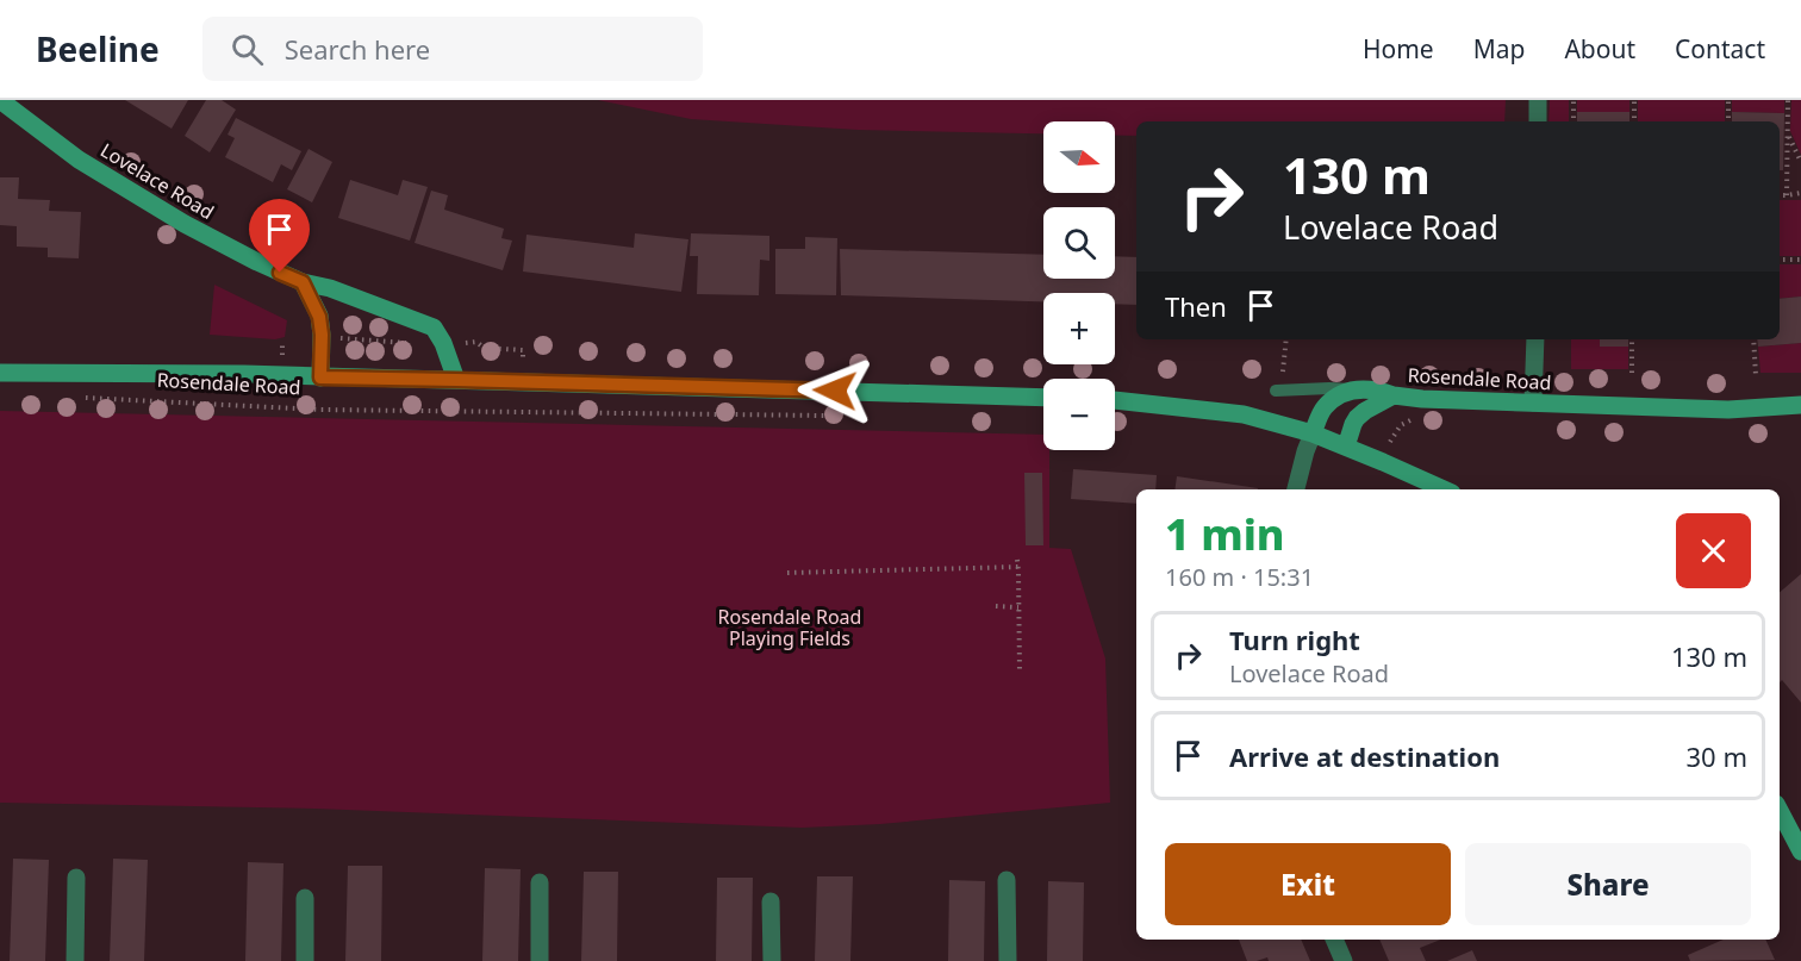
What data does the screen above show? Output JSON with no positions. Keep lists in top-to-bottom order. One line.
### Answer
{"streets":{"street":["Lovelace Road","Rosendale Road"]},"crossings":[["Lovelace Road","Rosendale Road"]],"parks":["Rosendale Road Playing Fields"],"north":"right","page":{"header":"Beeline","search":"Search here","nav":["Home","Map","About","Contact"],"map_buttons":["+","−"],"turn":["130 m","Lovelace Road"],"then":"Then","heading":["1 min","160 m · 15:31"],"list":[{"name":"Turn right","note":"Lovelace Road","value":"130 m"},{"name":"Arrive at destination","value":"30 m"}],"buttons":["Exit","Share"]}}
